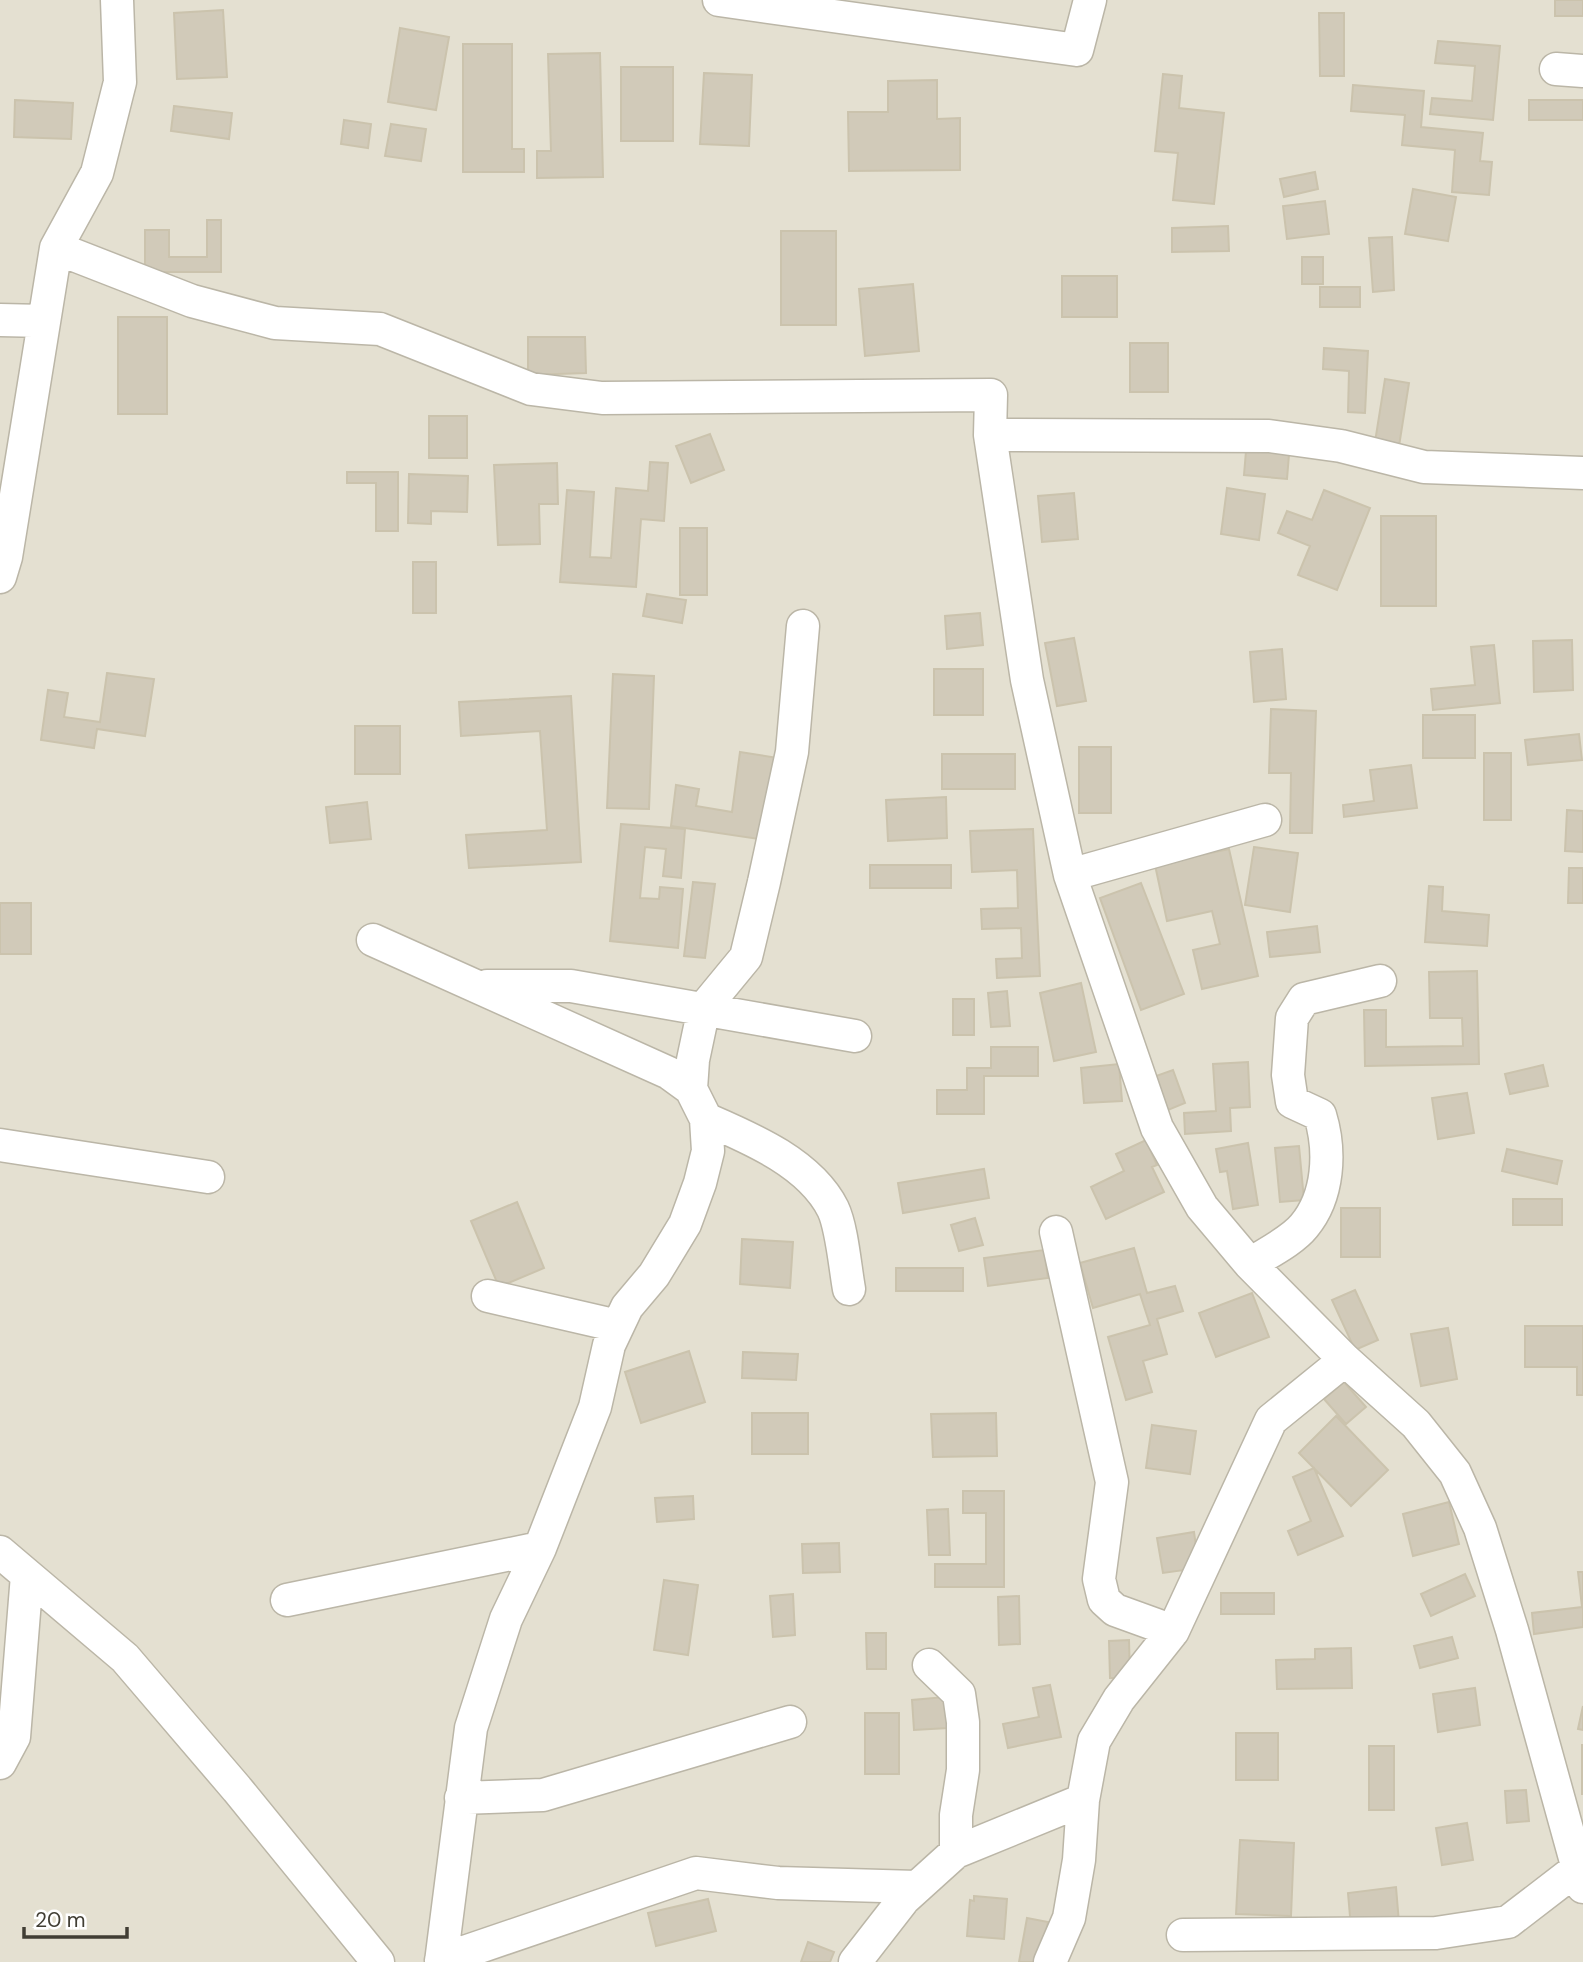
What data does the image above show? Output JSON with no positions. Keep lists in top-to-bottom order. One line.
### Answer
{"scale_bar":"20 m"}
